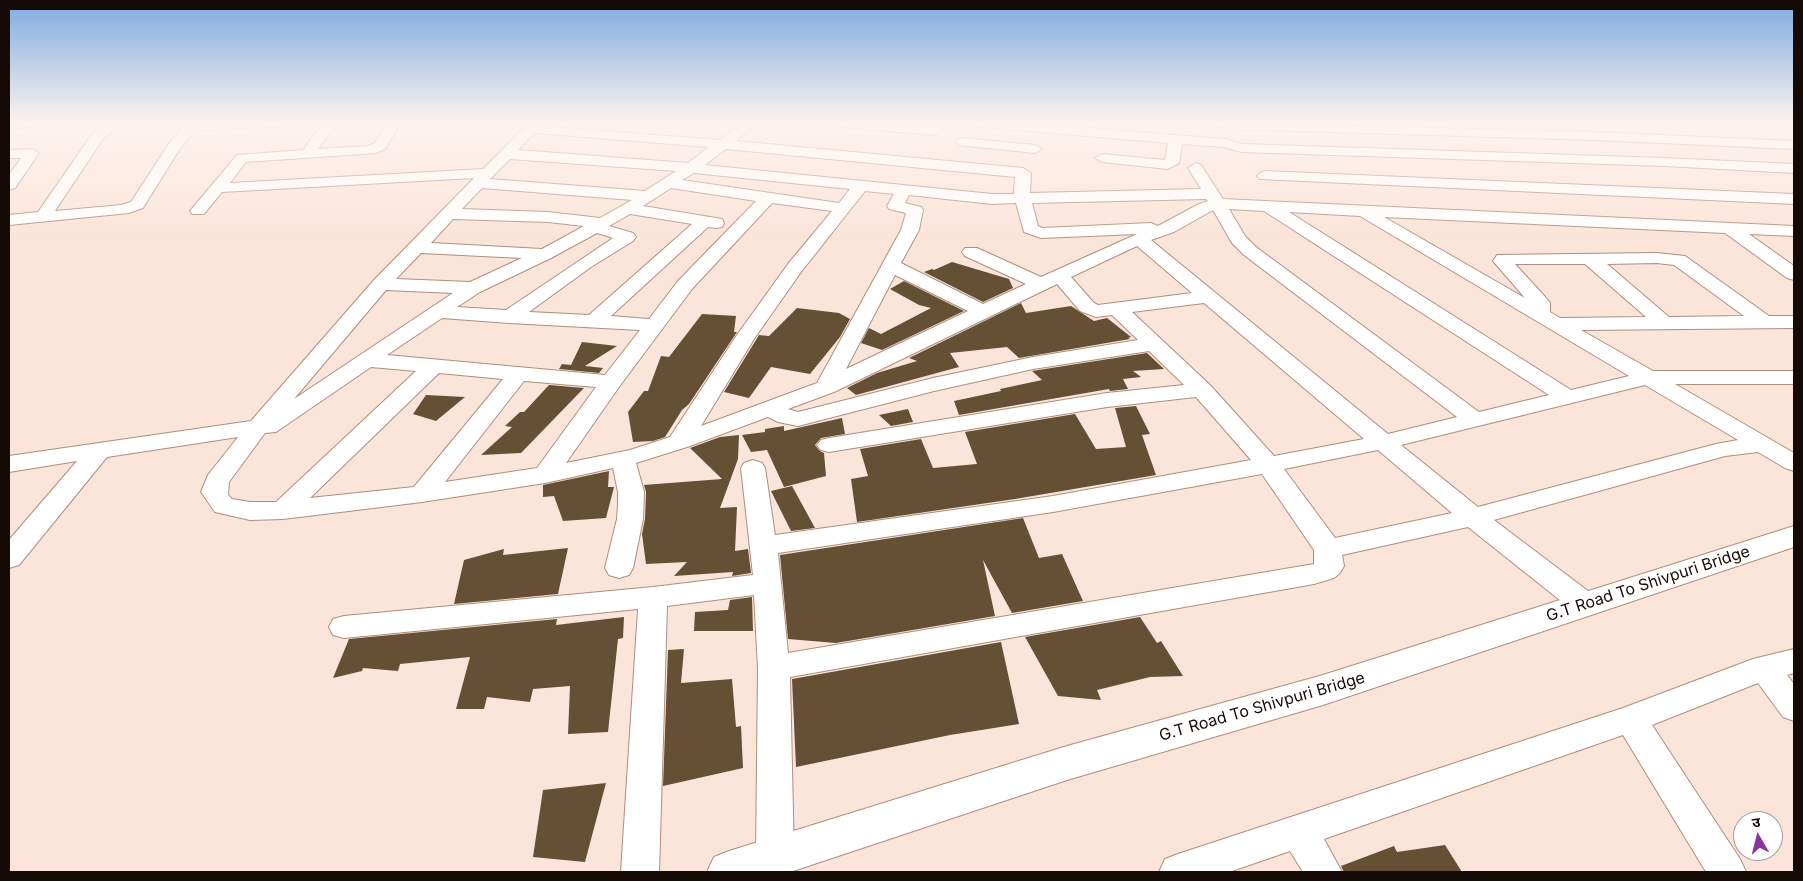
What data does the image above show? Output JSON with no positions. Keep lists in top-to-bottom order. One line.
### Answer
{"streets":{"street":["G.T Road To Shivpuri Bridge"]},"north":"top"}
